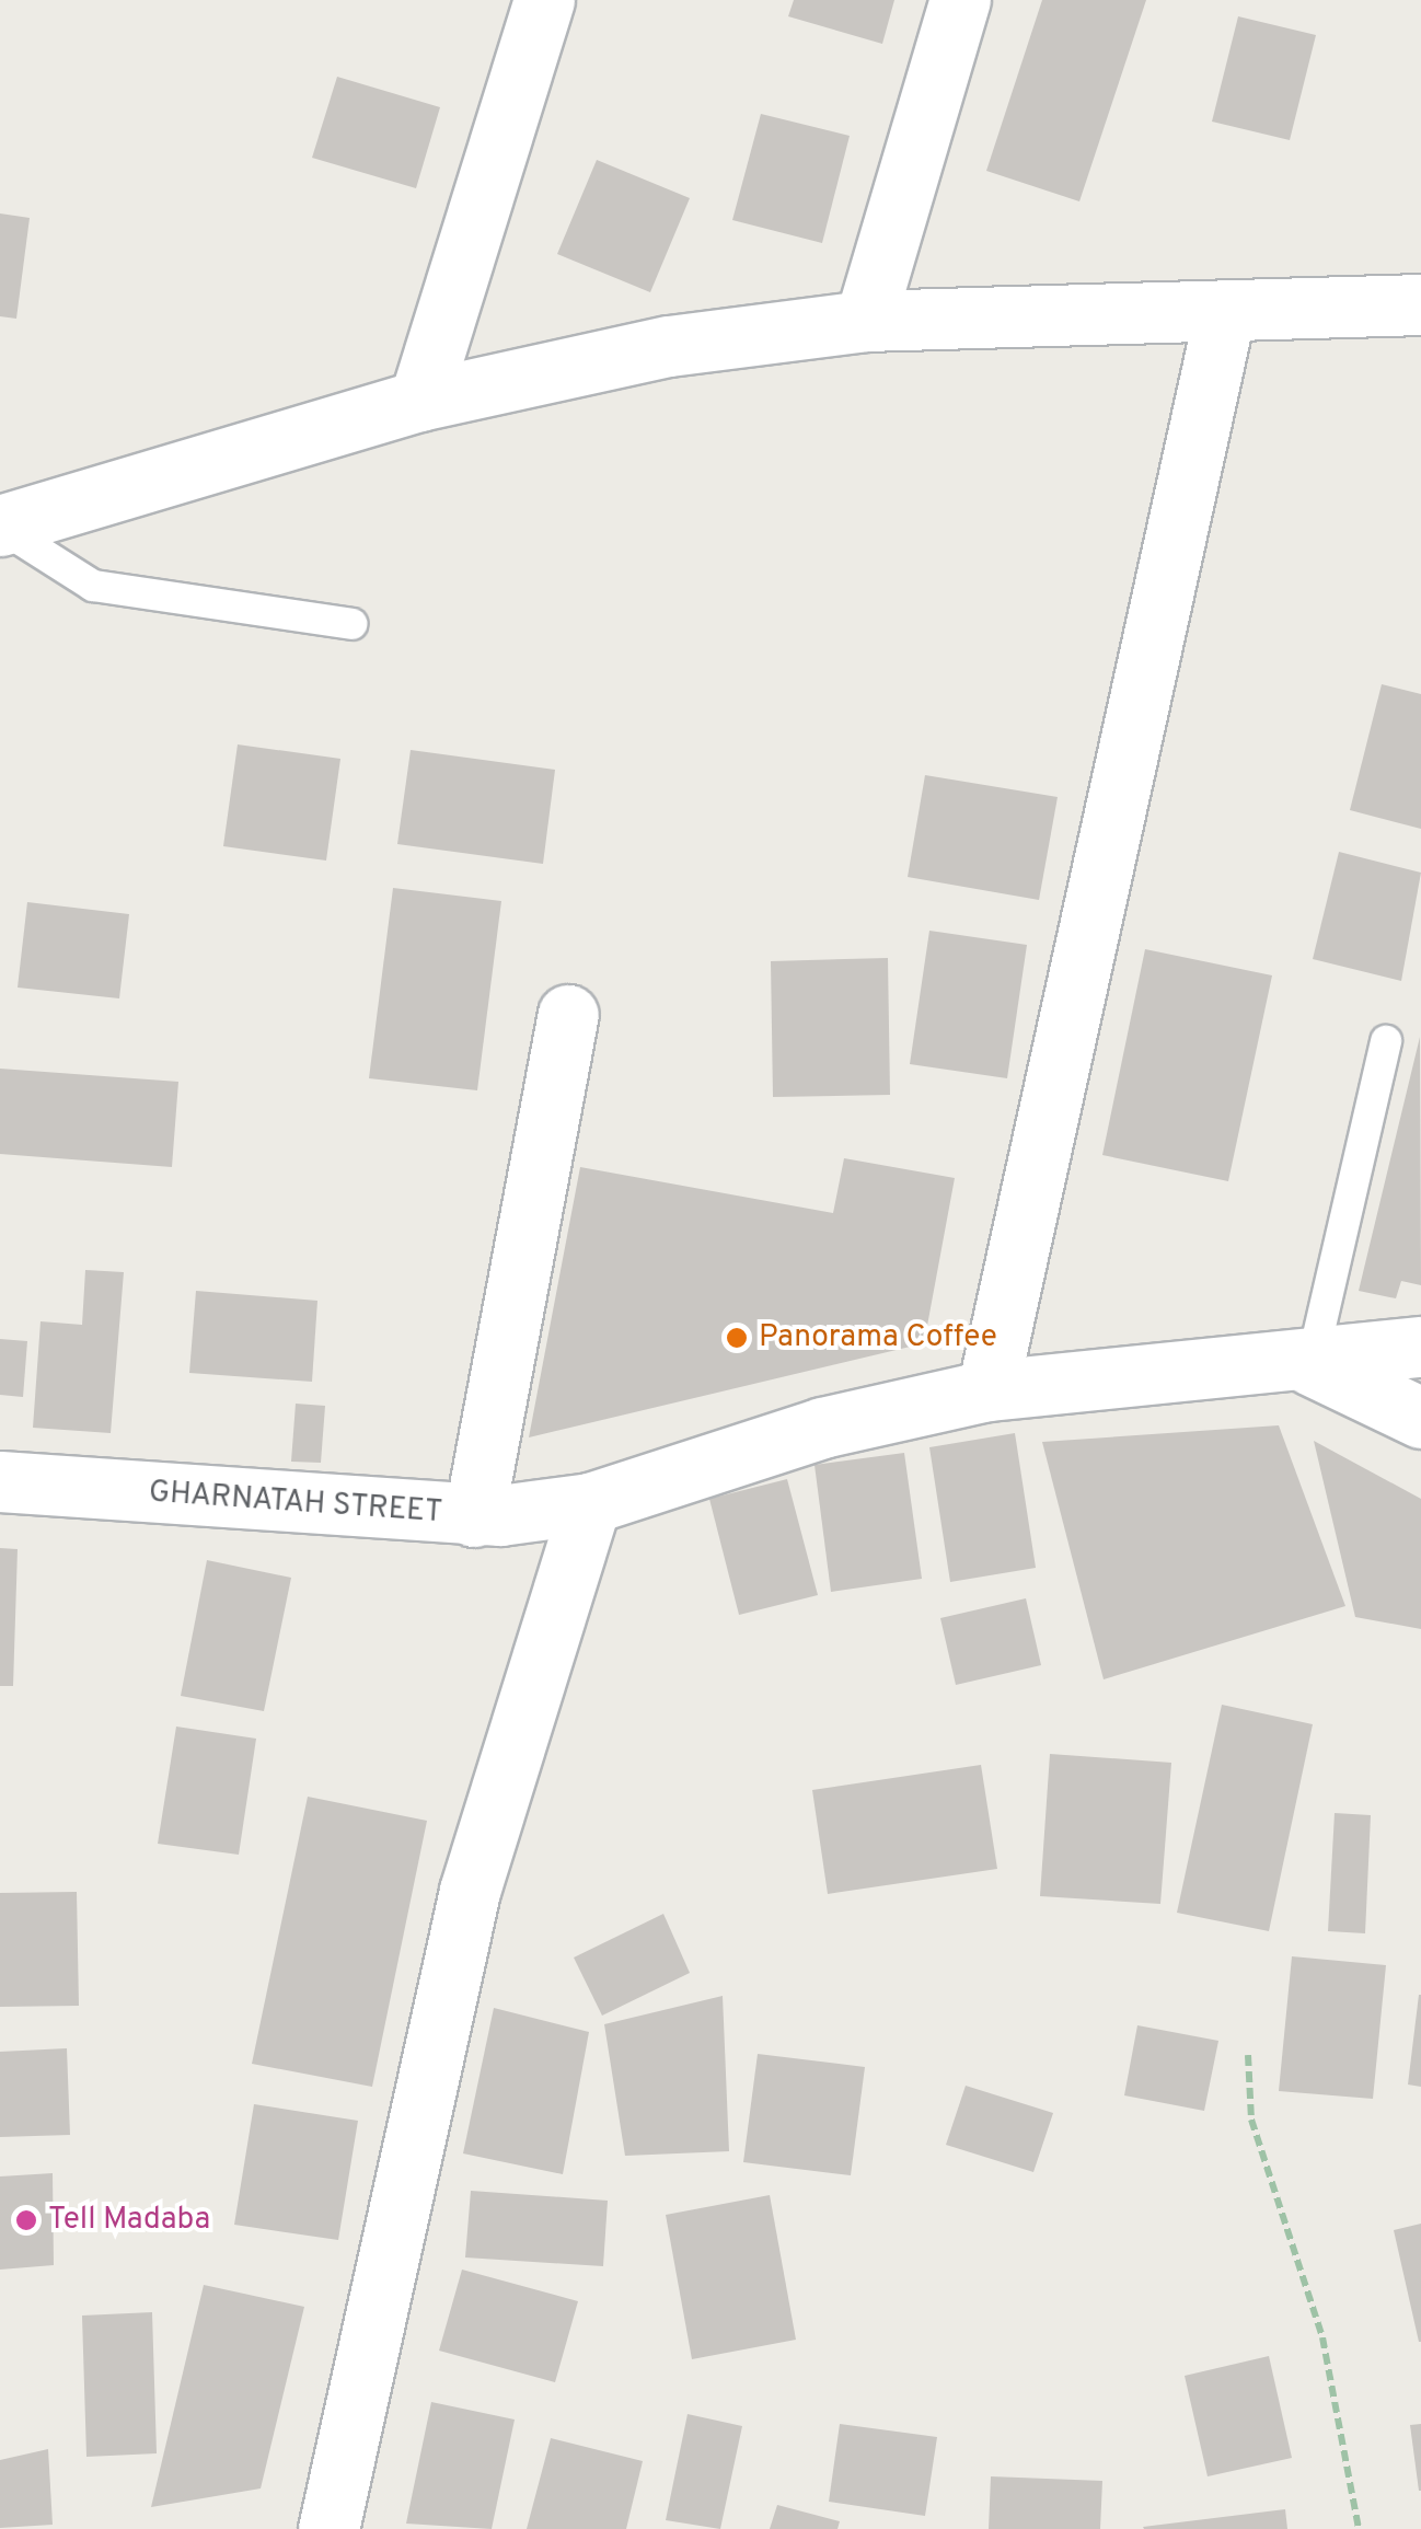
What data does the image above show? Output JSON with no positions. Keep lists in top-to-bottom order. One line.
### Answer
{"streets":{"street":["GHARNATAH STREET"]},"places":["Panorama Coffee","Tell Madaba"]}
